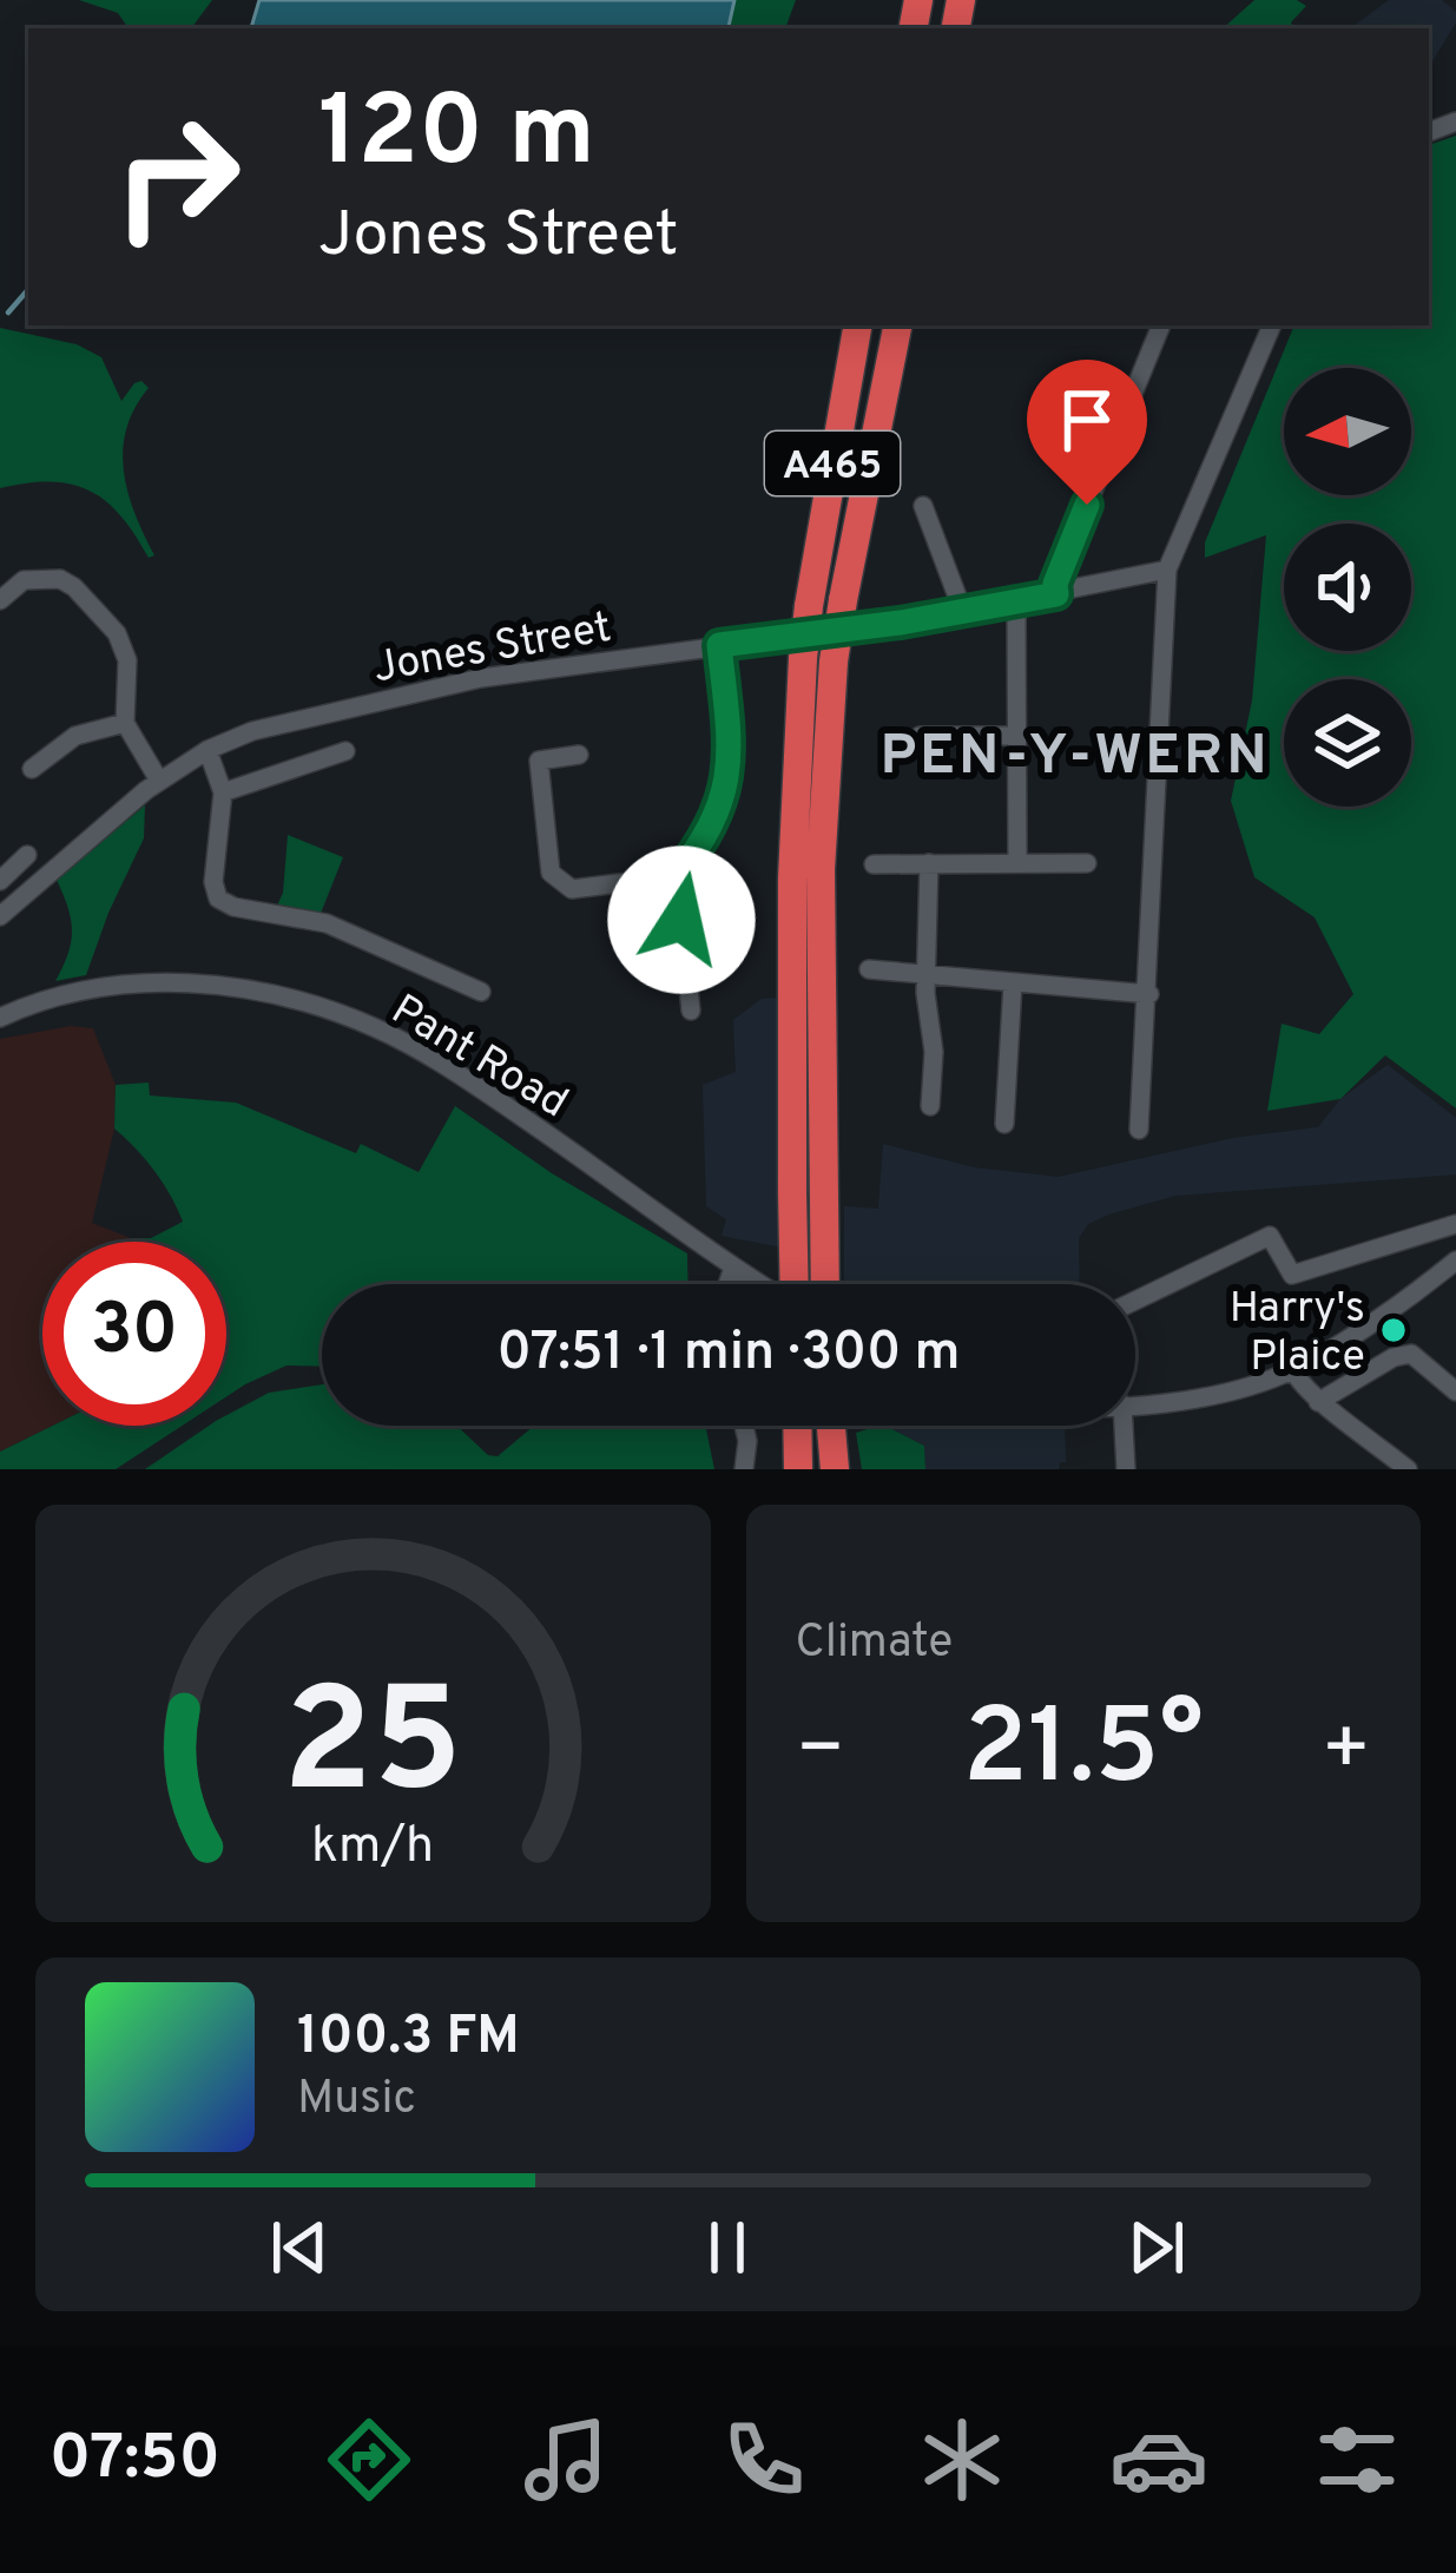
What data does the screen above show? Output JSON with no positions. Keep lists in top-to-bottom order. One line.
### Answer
{"streets":{"highway":["A465"],"street":["Jones Street","Pant Road"]},"districts":["PEN-Y-WERN"],"places":["Harry's Plaice"],"north":"left","page":{"turn":["120 m","Jones Street"],"limit":"30","trip":"07:51 · 1 min · 300 m","tile":"Climate","heat":["−","21.5°","+"],"song":["100.3 FM","Music"],"tabs":"07:50","gauge":["25","km/h"]}}
